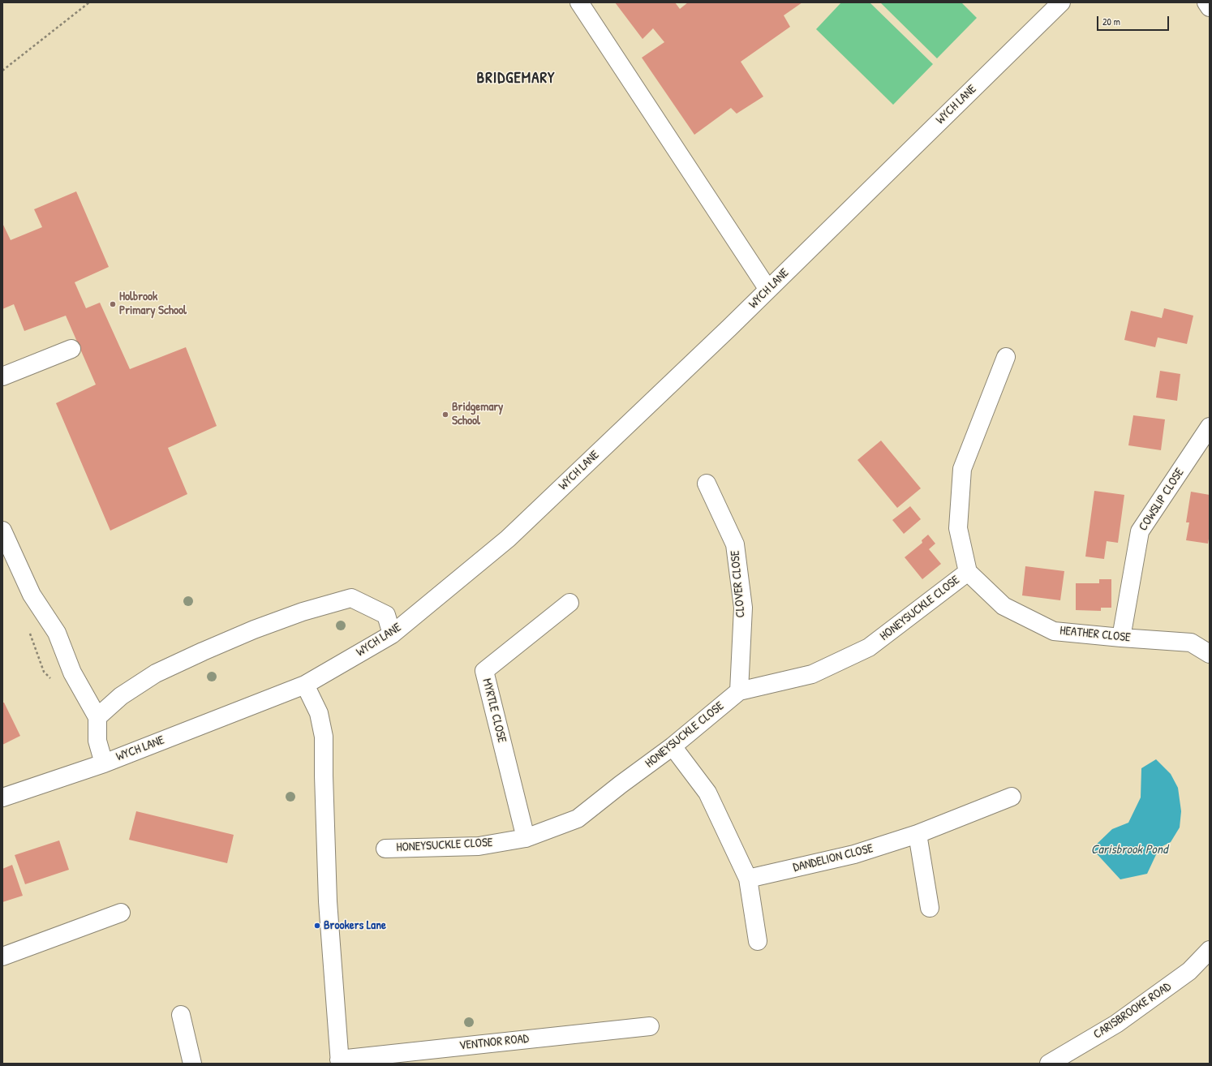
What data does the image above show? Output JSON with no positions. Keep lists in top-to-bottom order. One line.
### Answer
{"streets":{"street":["WYCH LANE","COWSLIP CLOSE","CLOVER CLOSE","HONEYSUCKLE CLOSE","HEATHER CLOSE","MYRTLE CLOSE","DANDELION CLOSE","CARISBROOKE ROAD","VENTNOR ROAD"]},"crossings":[["COWSLIP CLOSE","HEATHER CLOSE"],["CLOVER CLOSE","HONEYSUCKLE CLOSE"],["HONEYSUCKLE CLOSE","HEATHER CLOSE"],["HONEYSUCKLE CLOSE","MYRTLE CLOSE"]],"districts":["BRIDGEMARY"],"water":["Carisbrook Pond"],"places":["Holbrook Primary School","Bridgemary School","Brookers Lane"],"scale_bar":"20 m"}
